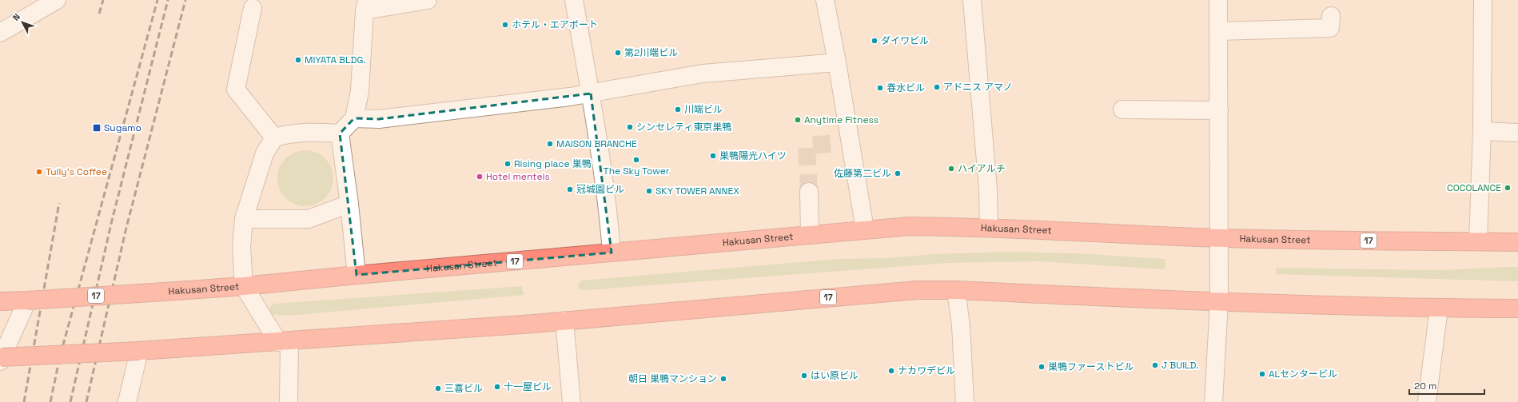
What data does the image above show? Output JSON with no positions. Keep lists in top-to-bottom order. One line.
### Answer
{"streets":{"highway":["Hakusan Street","17"]},"places":{"other":["ホテル・エアポート","ダイワビル","第2川端ビル","MIYATA BLDG.","アドニス アマノ","春水ビル","川端ビル","Anytime Fitness","シンセレティ東京巣鴨","MAISON BRANCHE","巣鴨陽光ハイツ","The Sky Tower","Rising place 巣鴨","ハイアルチ","Tully's Coffee","佐藤第二ビル","Hotel mentels","COCOLANCE","冠城園ビル","SKY TOWER ANNEX","J BUILD.","巣鴨ファーストビル","ナカワデビル","ALセンタービル","はい原ビル","朝日 巣鴨マンション","十一屋ビル","三喜ビル"],"transit":["Sugamo"]},"scale_bar":"20 m","north":"top left"}
